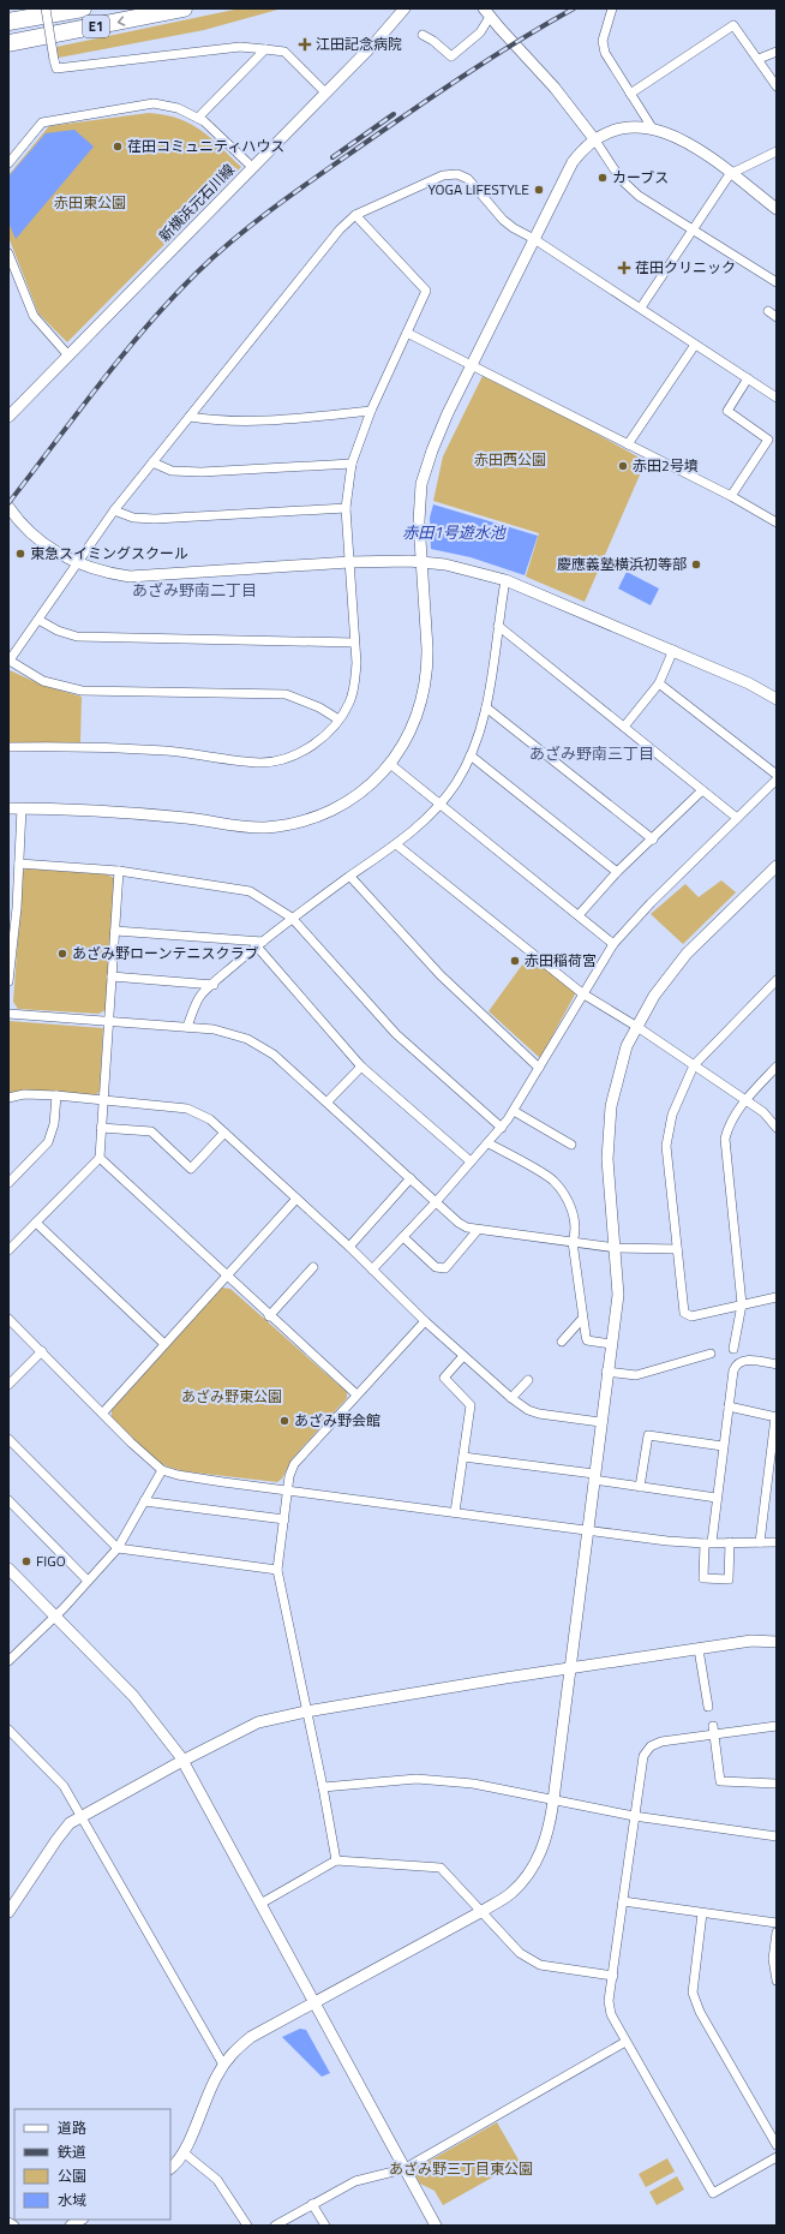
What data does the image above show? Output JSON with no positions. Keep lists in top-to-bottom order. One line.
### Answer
{"streets":{"highway":["E1"],"street":["新横浜元石川線"]},"districts":["あざみ野南二丁目","あざみ野南三丁目"],"water":["赤田1号遊水池"],"parks":["赤田東公園","赤田西公園","あざみ野東公園","あざみ野三丁目東公園"],"places":{"health":["江田記念病院","荏田クリニック"],"other":["荏田コミュニティハウス","カーブス","YOGA LIFESTYLE","赤田2号墳","東急スイミングスクール","慶應義塾横浜初等部","あざみ野ローンテニスクラブ","赤田稲荷宮","あざみ野会館","FIGO"]},"legend":["道路","鉄道","公園","水域"]}
